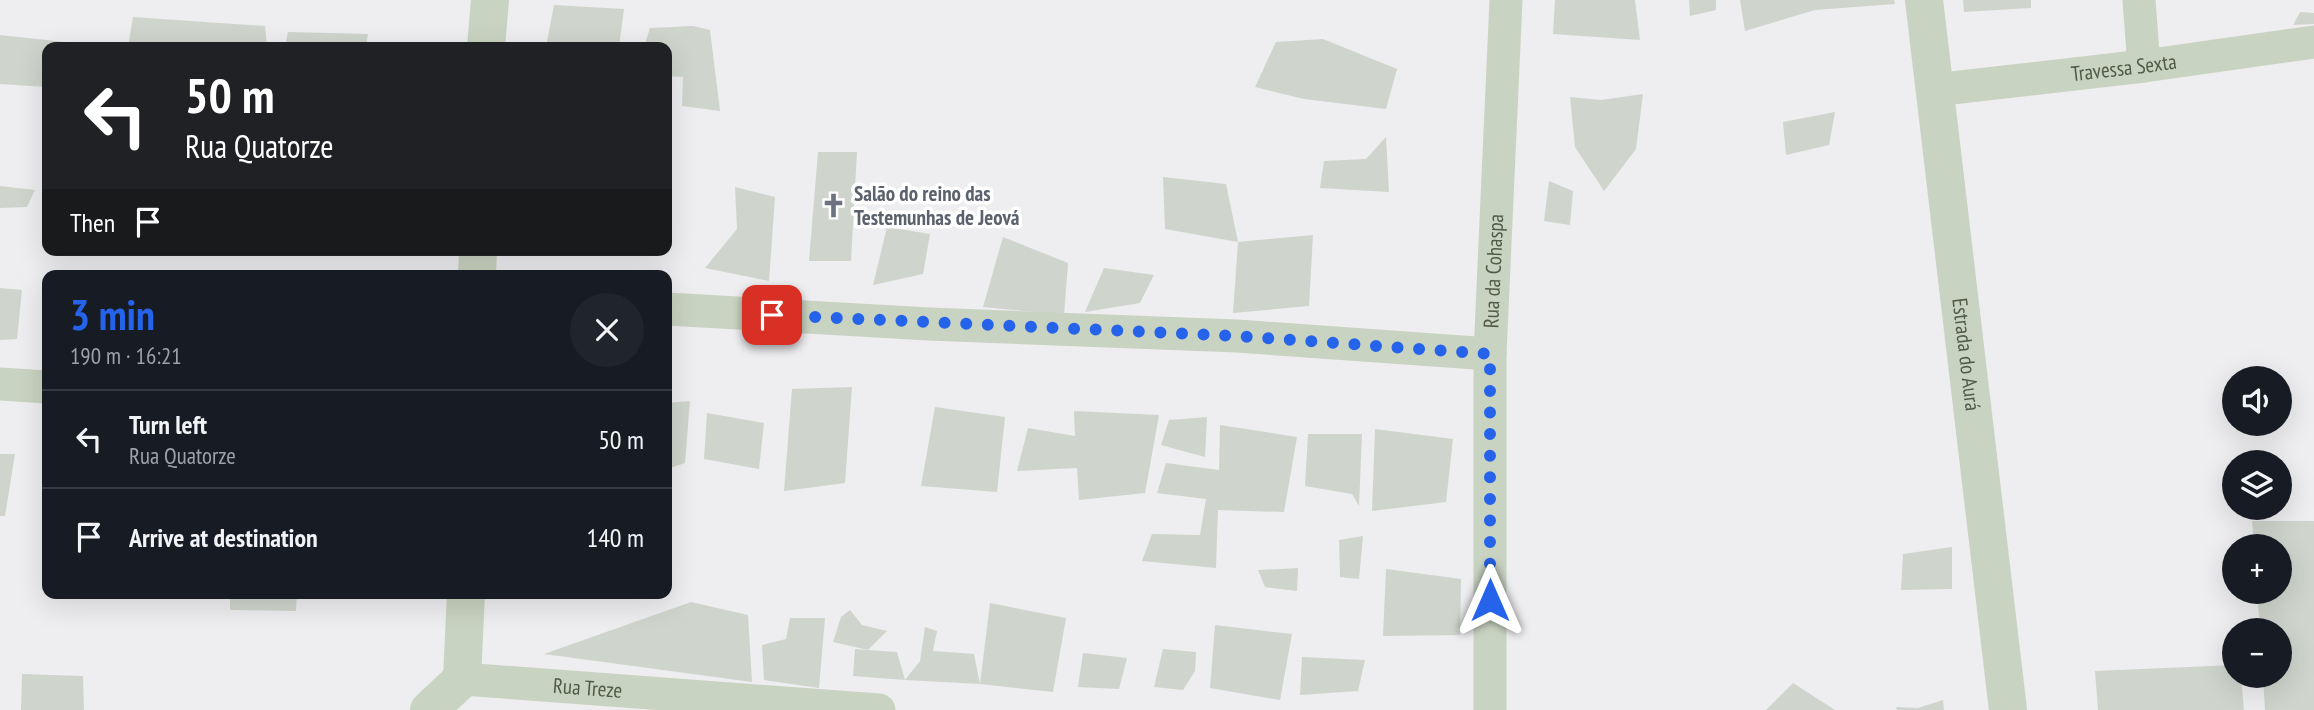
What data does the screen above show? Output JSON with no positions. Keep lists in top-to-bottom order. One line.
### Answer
{"streets":{"street":["Travessa Sexta","Rua da Cohaspa","Estrada do Aurá","Rua Treze"]},"crossings":[["Travessa Sexta","Estrada do Aurá"]],"places":{"church":["Salão do reino das Testemunhas de Jeová"]},"page":{"turn":["50 m","Rua Quatorze"],"then":"Then","heading":["3 min","190 m · 16:21"],"map_buttons":["+","−"],"list":[{"name":"Turn left","note":"Rua Quatorze","value":"50 m"},{"name":"Arrive at destination","value":"140 m"}]}}
